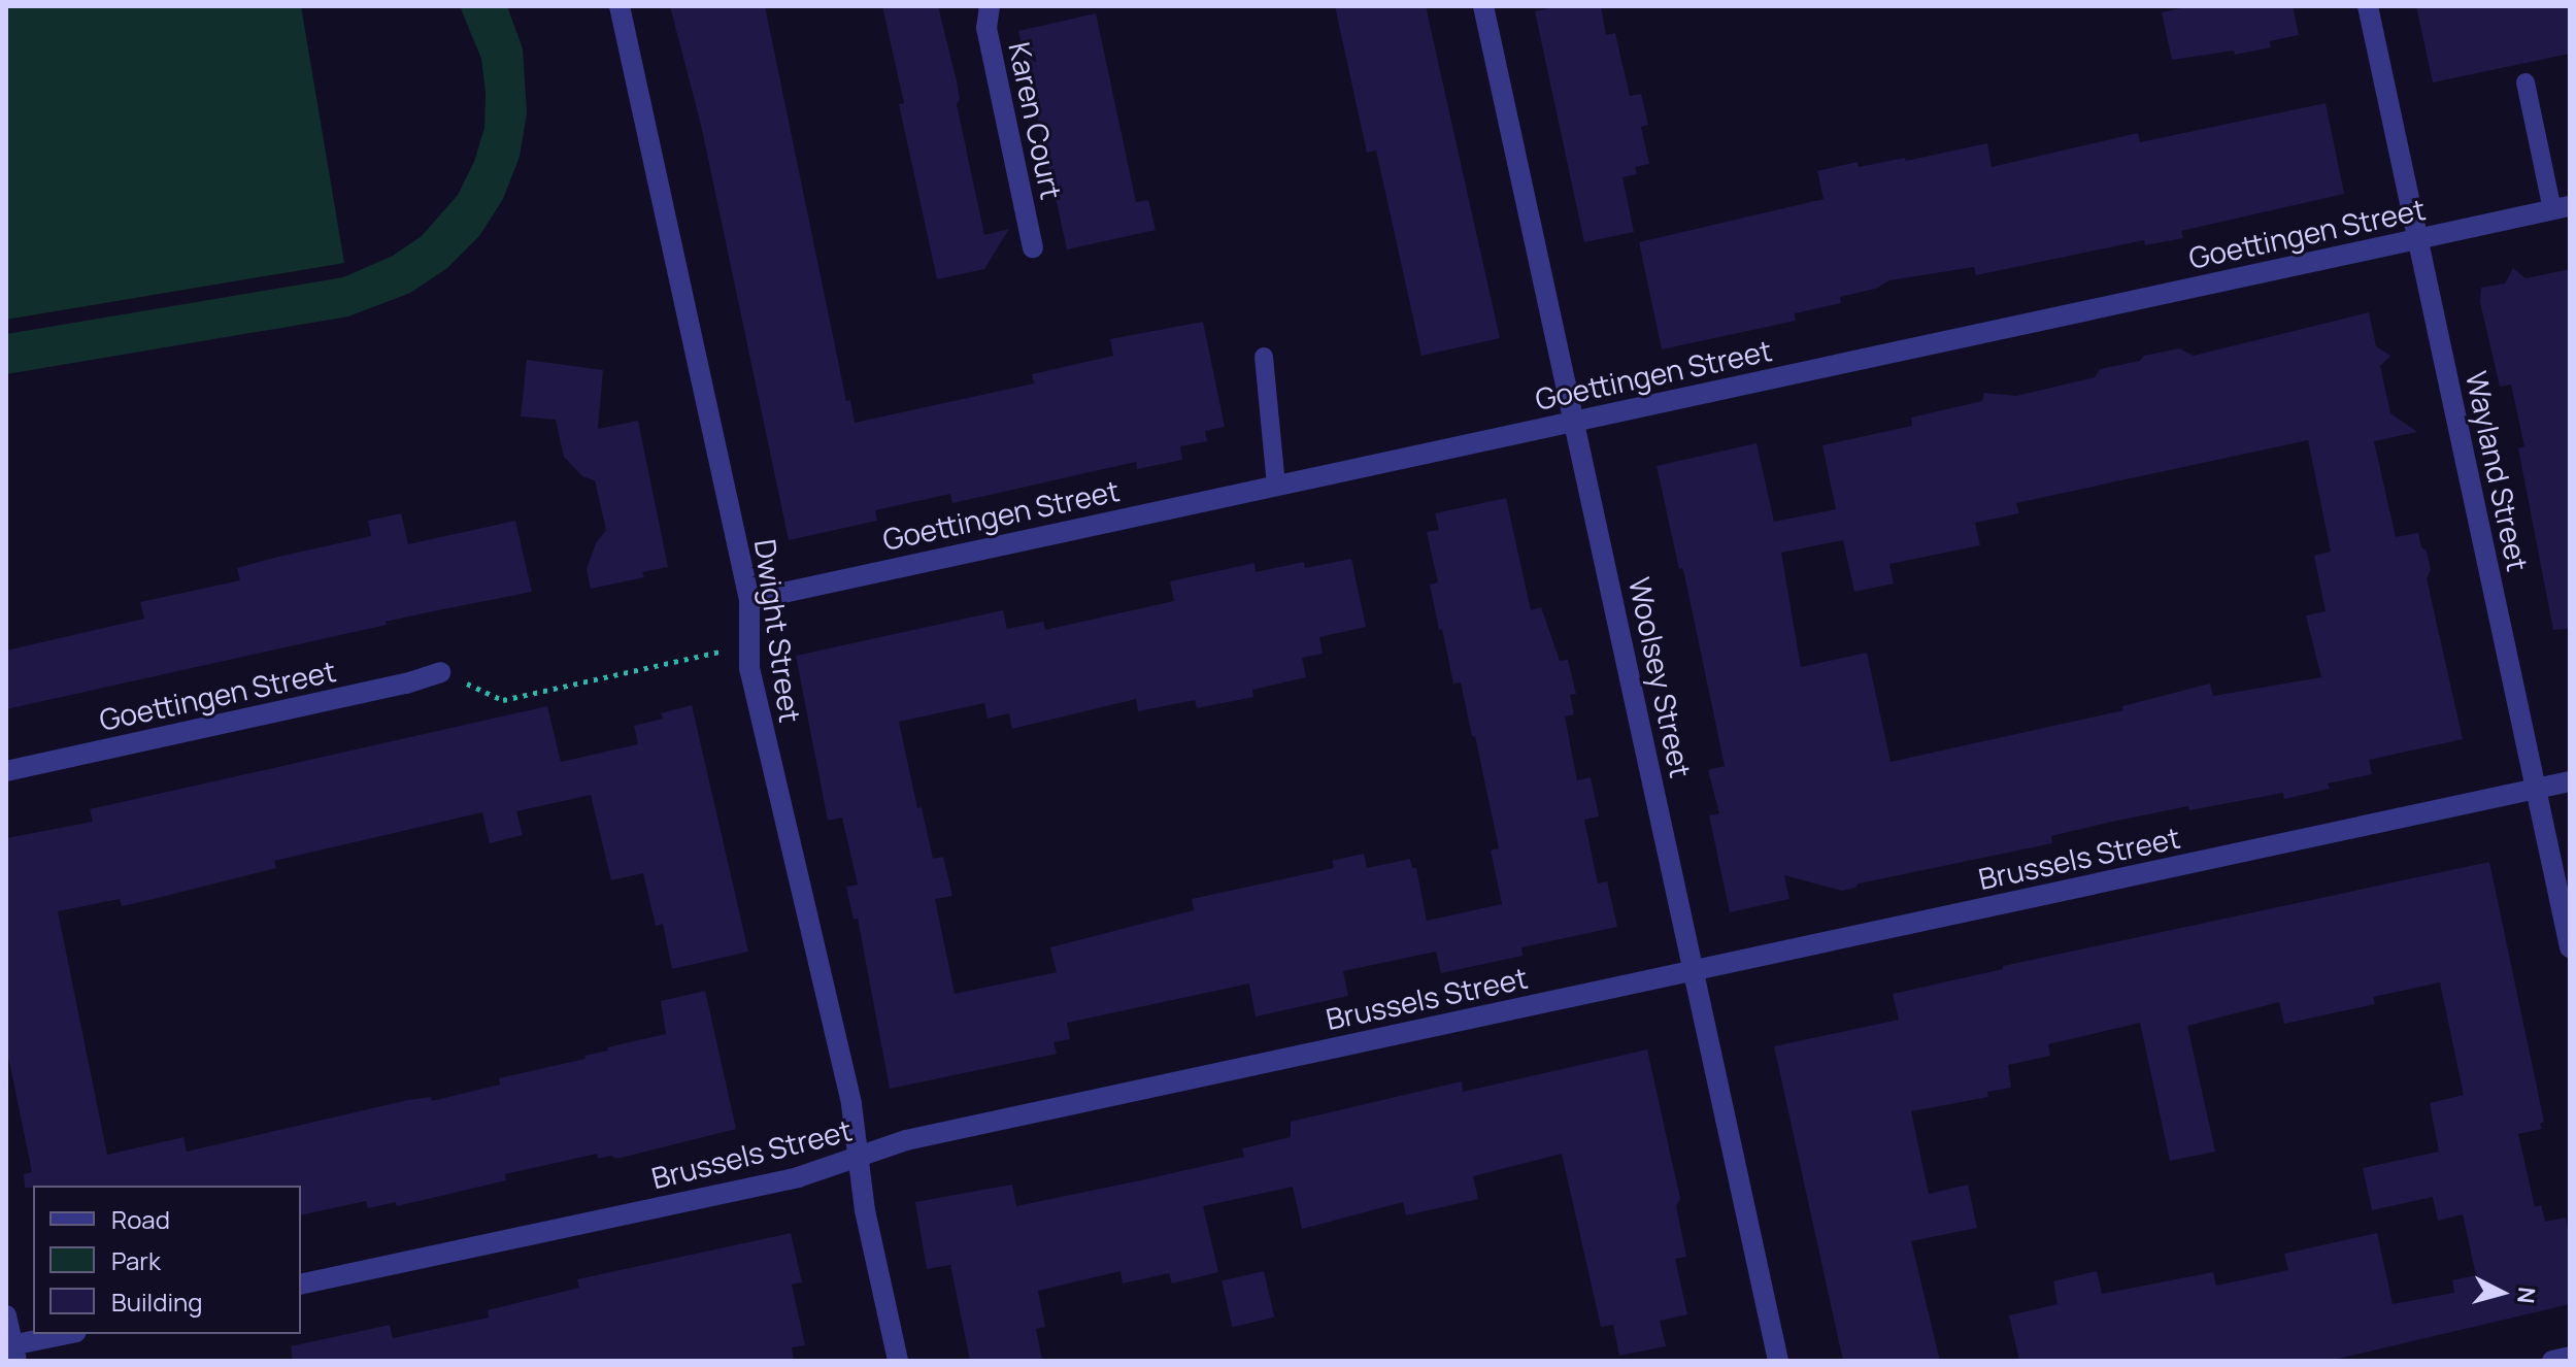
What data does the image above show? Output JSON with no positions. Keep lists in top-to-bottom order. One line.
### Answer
{"streets":{"street":["Karen Court","Goettingen Street","Wayland Street","Dwight Street","Woolsey Street","Brussels Street"]},"crossings":[["Goettingen Street","Wayland Street"],["Goettingen Street","Dwight Street"],["Goettingen Street","Woolsey Street"],["Wayland Street","Brussels Street"],["Dwight Street","Brussels Street"],["Woolsey Street","Brussels Street"]],"legend":["Road","Park","Building"],"north":"right"}
